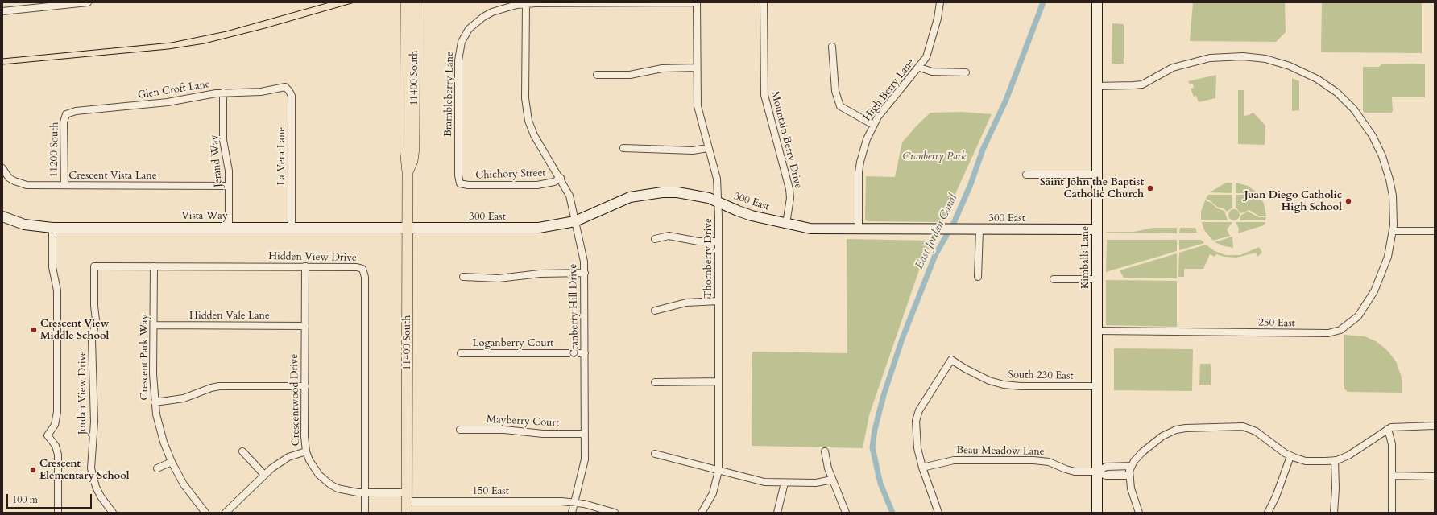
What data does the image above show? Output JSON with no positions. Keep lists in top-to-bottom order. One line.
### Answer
{"streets":{"main road":["11400 South"],"street":["Glen Croft Lane","High Berry Lane","Brambleberry Lane","Mountain Berry Drive","11200 South","La Vera Lane","Jerand Way","Chichory Street","Crescent Vista Lane","300 East","Vista Way","Hidden View Drive","Kimballs Lane","Thornberry Drive","Cranberry Hill Drive","Hidden Vale Lane","250 East","Loganberry Court","Crescent Park Way","South 230 East","Jordan View Drive","Crescentwood Drive","Mayberry Court","Beau Meadow Lane","150 East"]},"crossings":[["11400 South","300 East"],["11400 South","Vista Way"],["11400 South","Crescentwood Drive"],["11400 South","150 East"],["Glen Croft Lane","11200 South"],["Glen Croft Lane","La Vera Lane"],["Glen Croft Lane","Jerand Way"],["High Berry Lane","300 East"],["Brambleberry Lane","Chichory Street"],["Brambleberry Lane","Thornberry Drive"],["Brambleberry Lane","Cranberry Hill Drive"],["Mountain Berry Drive","300 East"],["11200 South","Crescent Vista Lane"],["La Vera Lane","Vista Way"],["Jerand Way","Crescent Vista Lane"],["Jerand Way","Vista Way"],["Chichory Street","Cranberry Hill Drive"],["300 East","Vista Way"],["300 East","Kimballs Lane"],["300 East","Thornberry Drive"],["300 East","Cranberry Hill Drive"],["Hidden View Drive","Crescent Park Way"],["Hidden View Drive","Jordan View Drive"],["Hidden View Drive","Crescentwood Drive"],["Kimballs Lane","250 East"],["Kimballs Lane","South 230 East"],["Kimballs Lane","Beau Meadow Lane"],["Cranberry Hill Drive","Loganberry Court"],["Cranberry Hill Drive","Mayberry Court"],["Cranberry Hill Drive","150 East"],["Hidden Vale Lane","Crescent Park Way"],["Hidden Vale Lane","Crescentwood Drive"],["South 230 East","Beau Meadow Lane"],["Crescentwood Drive","150 East"]],"water":["East Jordan Canal"],"parks":["Cranberry Park"],"places":["Saint John the Baptist Catholic Church","Juan Diego Catholic High School","Crescent View Middle School","Crescent Elementary School"],"scale_bar":"100 m"}
